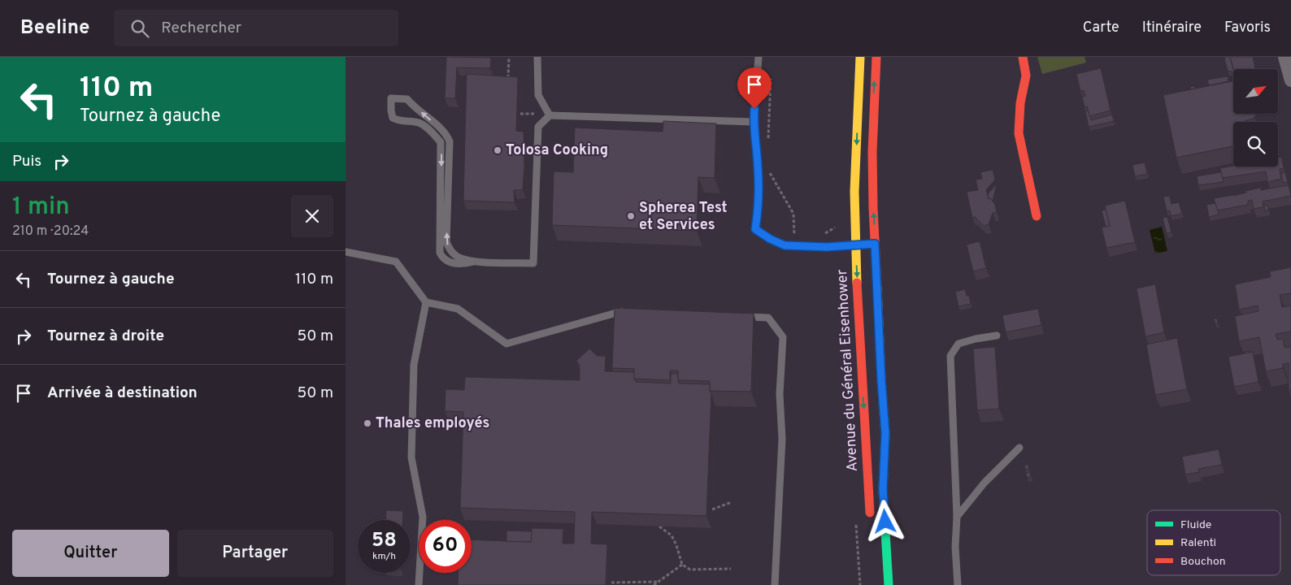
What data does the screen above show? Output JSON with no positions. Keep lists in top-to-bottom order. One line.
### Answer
{"streets":{"main road":["Avenue du Général Eisenhower"]},"places":["Tolosa Cooking","Spherea Test et Services","Thales employés"],"legend":["Fluide","Ralenti","Bouchon"],"north":"top right","page":{"header":"Beeline","search":"Rechercher","nav":["Carte","Itinéraire","Favoris"],"turn":["110 m","Tournez à gauche"],"then":"Puis","heading":["1 min","210 m · 20:24"],"list":[{"name":"Tournez à gauche","value":"110 m"},{"name":"Tournez à droite","value":"50 m"},{"name":"Arrivée à destination","value":"50 m"}],"speed":"58 km/h","limit":"60","buttons":["Quitter","Partager"]}}
